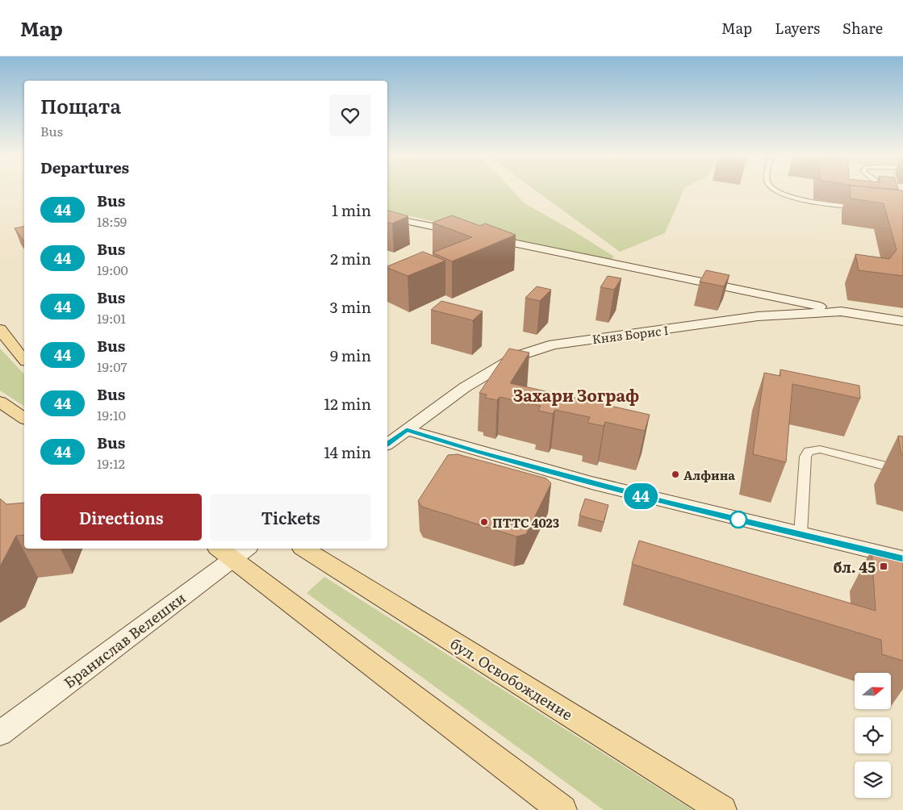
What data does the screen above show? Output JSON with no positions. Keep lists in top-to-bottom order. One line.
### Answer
{"streets":{"main road":["бул. Освобождение"],"street":["Княз Борис I","Бранислав Велешки"]},"districts":["Захари Зограф"],"places":{"other":["Алфина","ПТТС 4023"],"transit":["бл. 45"]},"lines":["bus line 44"],"north":"right","page":{"header":"Map","nav":["Map","Layers","Share"],"on_map":"44","heading":[["Пощата","Bus"],"Departures"],"list":[{"mark":"44","name":"Bus","note":"18:59","value":"1 min"},{"mark":"44","name":"Bus","note":"19:00","value":"2 min"},{"mark":"44","name":"Bus","note":"19:01","value":"3 min"},{"mark":"44","name":"Bus","note":"19:07","value":"9 min"},{"mark":"44","name":"Bus","note":"19:10","value":"12 min"},{"mark":"44","name":"Bus","note":"19:12","value":"14 min"}],"buttons":["Directions","Tickets"]}}
